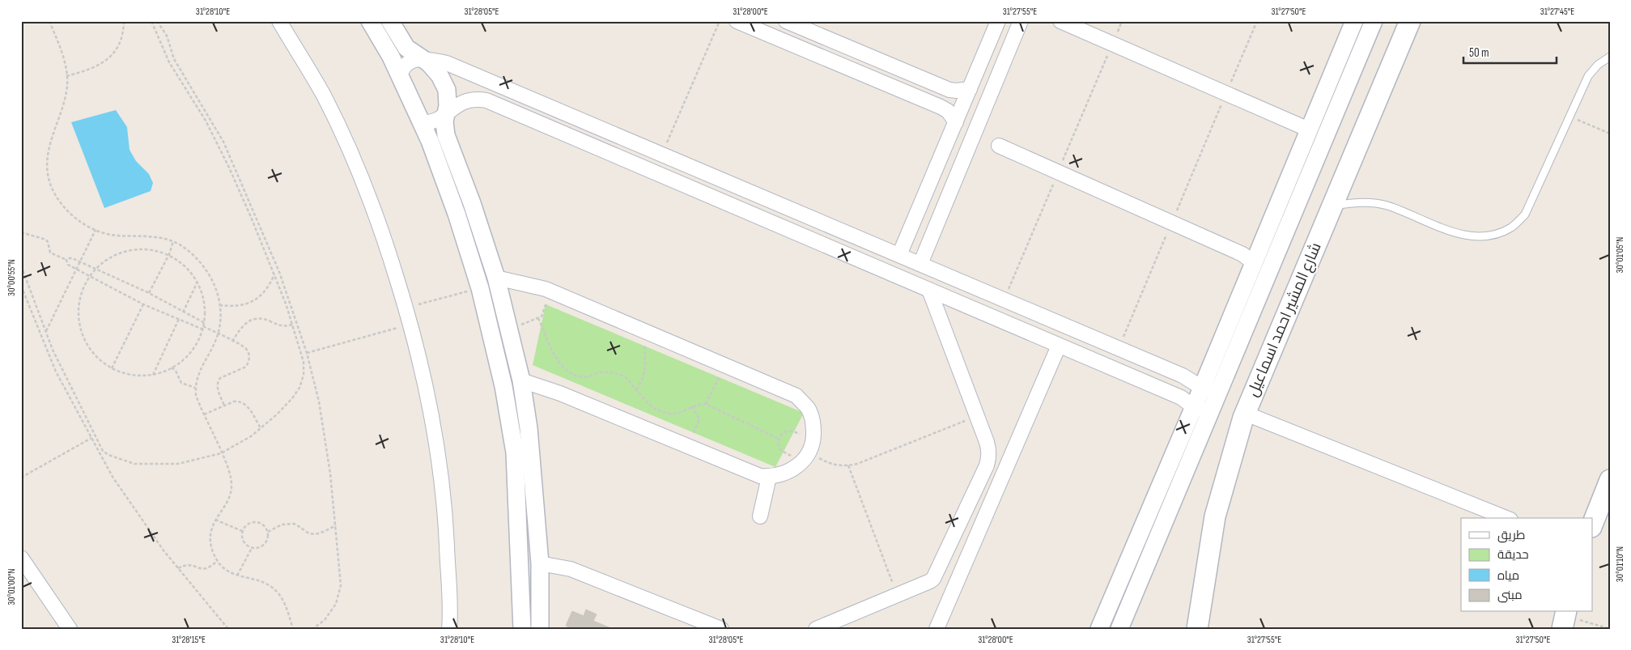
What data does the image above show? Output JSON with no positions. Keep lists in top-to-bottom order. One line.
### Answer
{"streets":{"main road":["شارع المشير احمد اسماعيل"]},"legend":["طريق","حديقة","مياه","مبنى"],"scale_bar":"50 m","coordinates":["31°28'10\"E","31°28'05\"E","31°28'00\"E","31°27'55\"E","31°27'50\"E","31°27'45\"E","30°01'05\"N","30°00'55\"N","30°01'10\"N","30°01'00\"N","31°28'15\"E"]}
